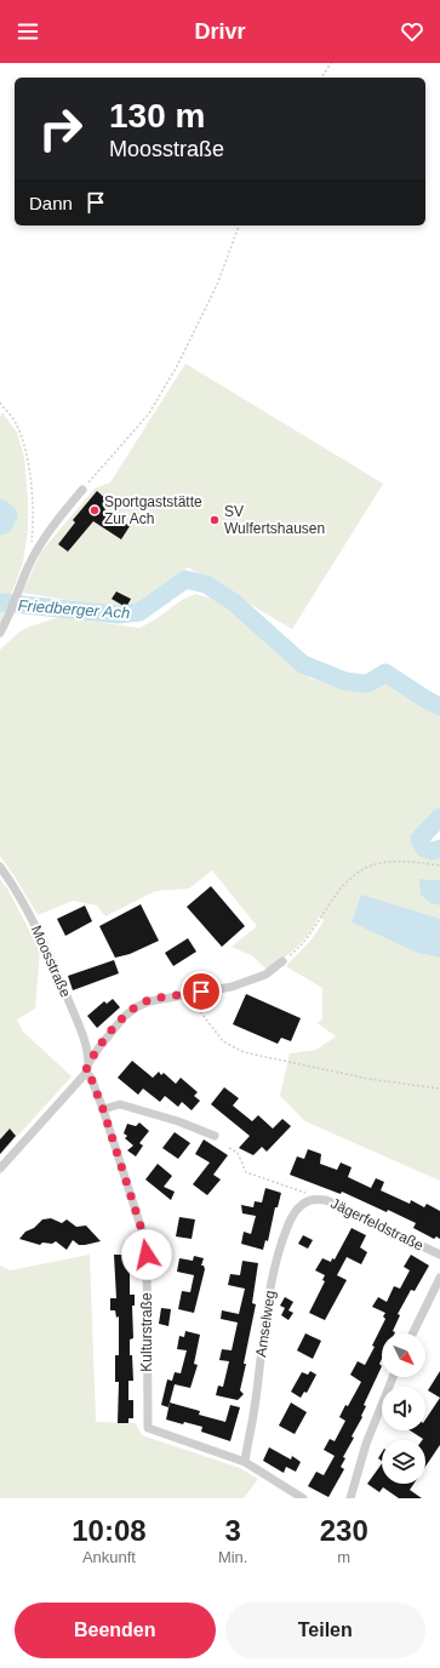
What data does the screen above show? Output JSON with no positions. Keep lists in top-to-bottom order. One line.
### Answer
{"streets":{"street":["Moosstraße","Jägerfeldstraße","Amselweg","Kulturstraße"]},"crossings":[["Jägerfeldstraße","Amselweg"],["Amselweg","Kulturstraße"]],"water":["Friedberger Ach"],"places":["Sportgaststätte Zur Ach","SV Wulfertshausen"],"north":"bottom right","page":{"header":"Drivr","turn":["130 m","Moosstraße"],"then":"Dann","eta":["10:08","Ankunft","3","Min.","230","m"],"buttons":["Beenden","Teilen"]}}
